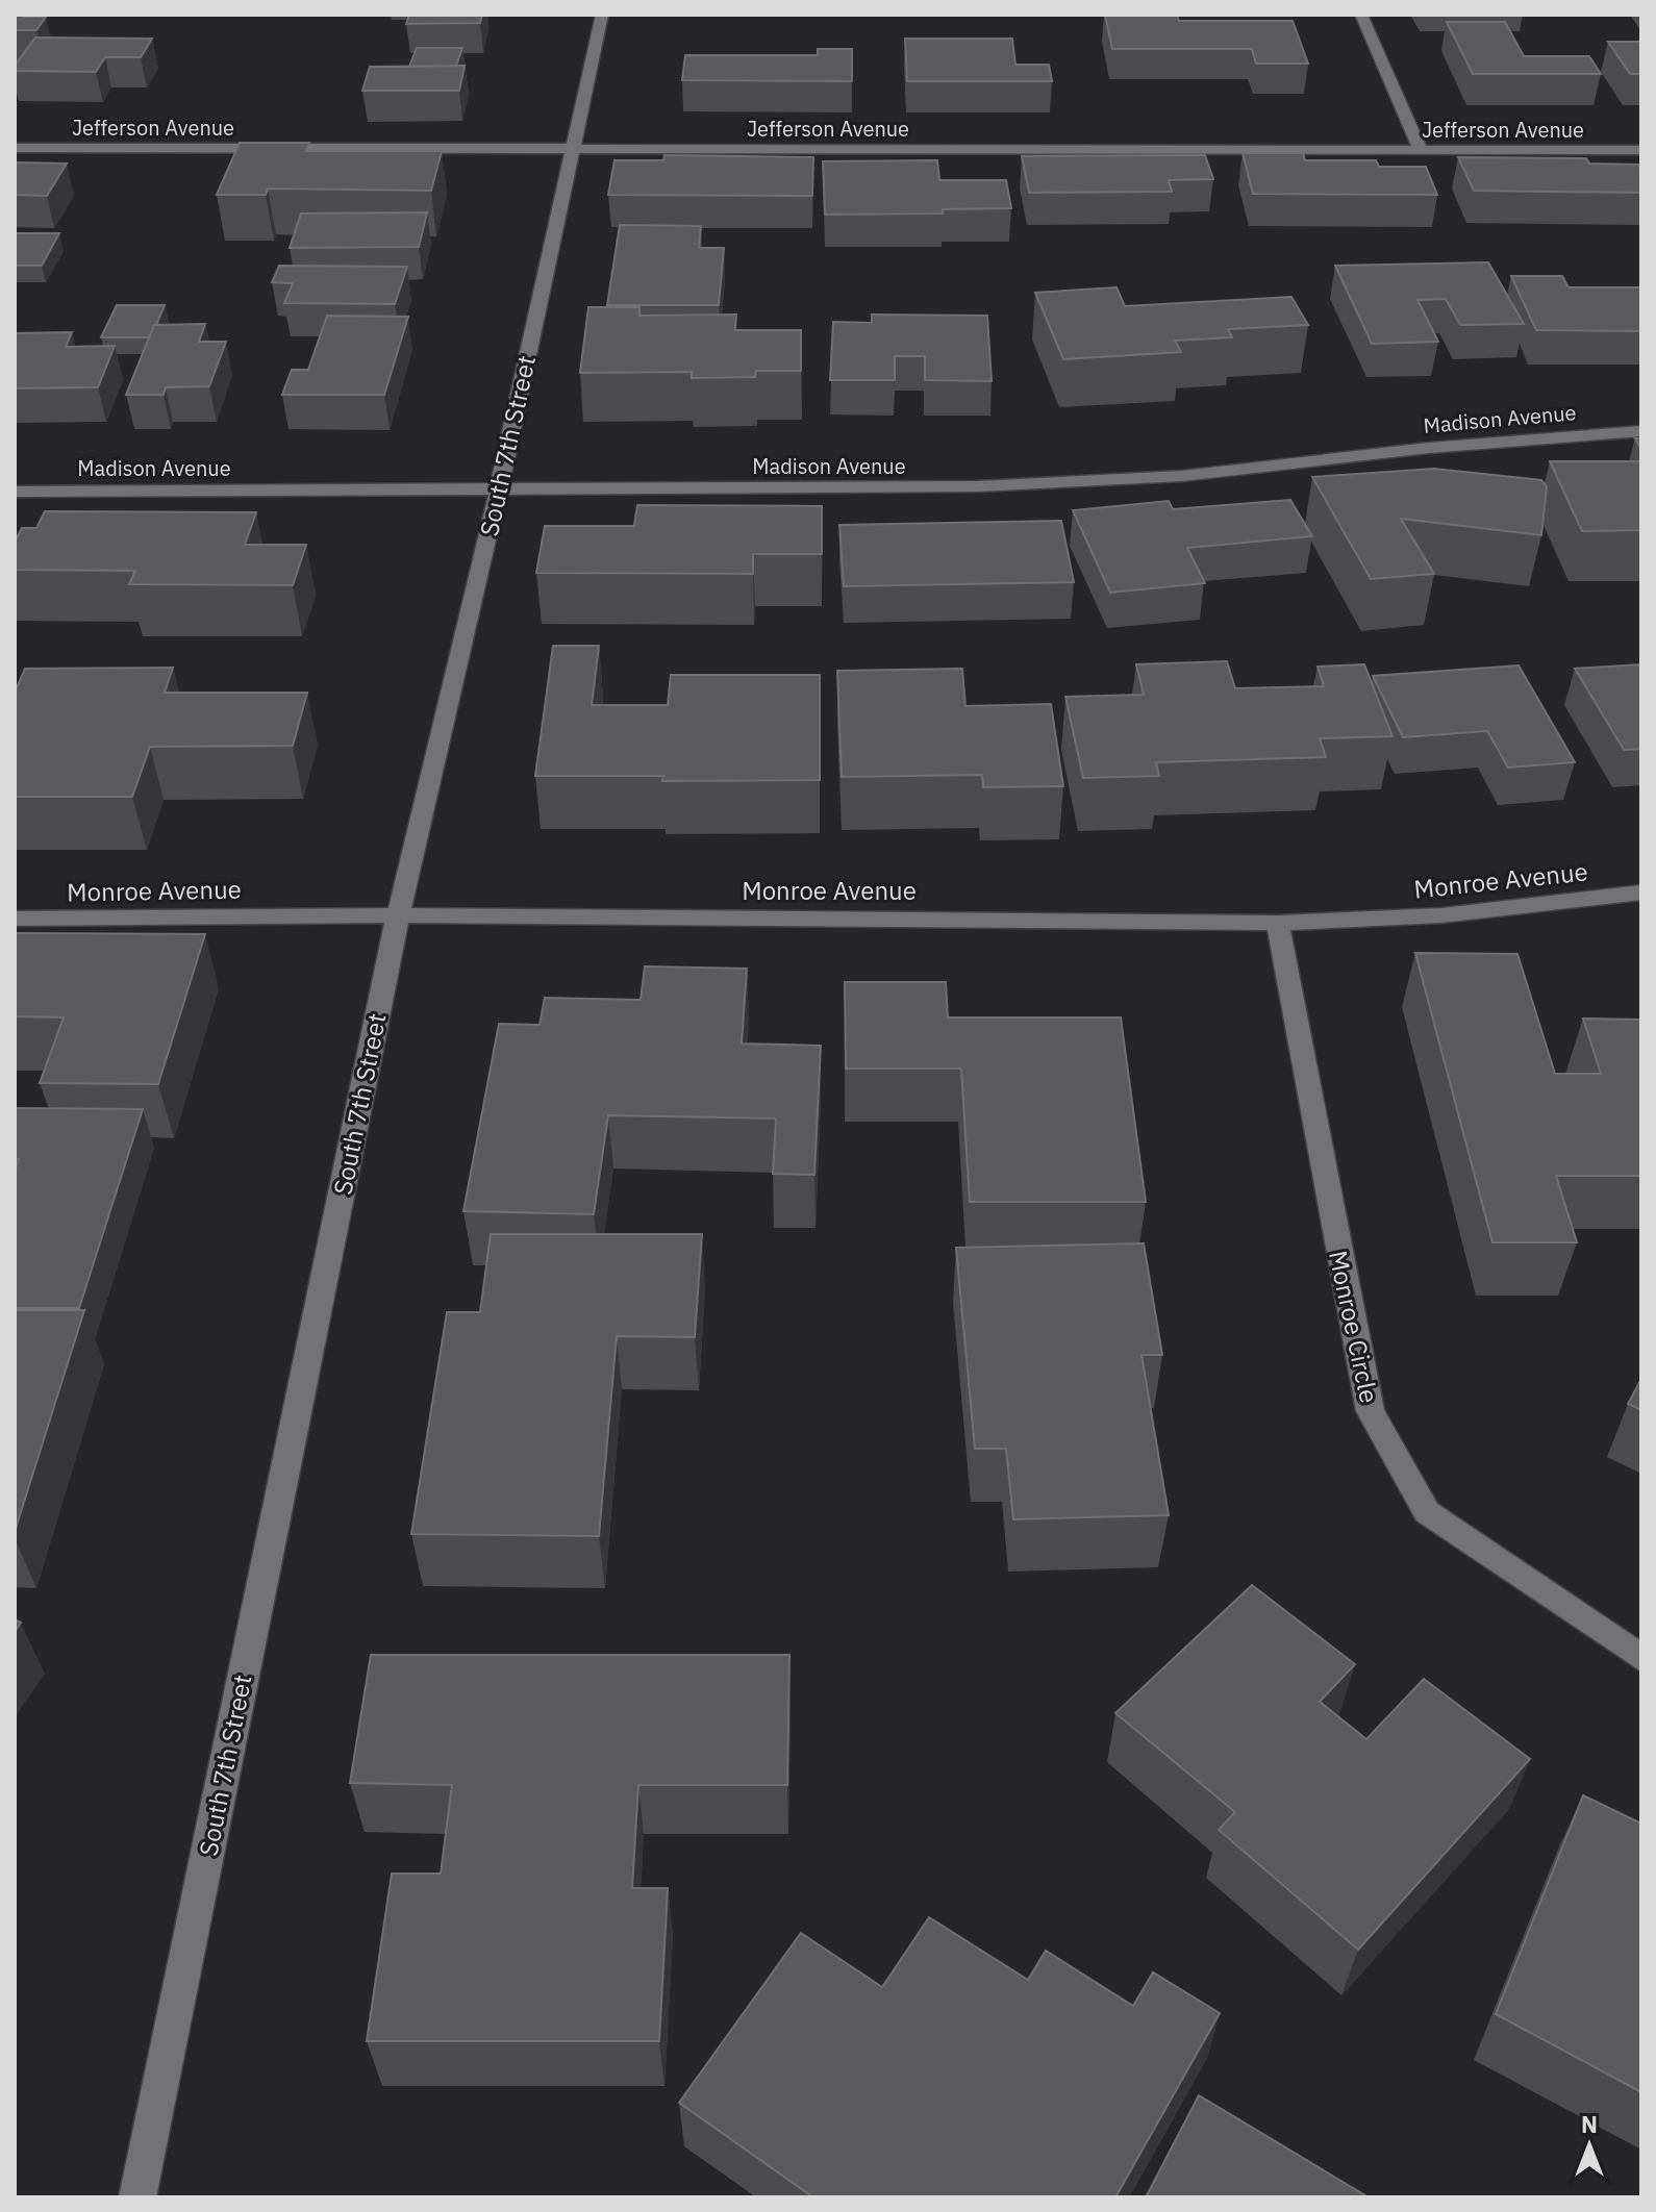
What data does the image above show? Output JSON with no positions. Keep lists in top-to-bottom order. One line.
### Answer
{"streets":{"street":["Jefferson Avenue","Madison Avenue","South 7th Street","Monroe Avenue","Monroe Circle"]},"crossings":[["Jefferson Avenue","South 7th Street"],["Madison Avenue","South 7th Street"],["South 7th Street","Monroe Avenue"],["Monroe Avenue","Monroe Circle"]],"north":"top"}
